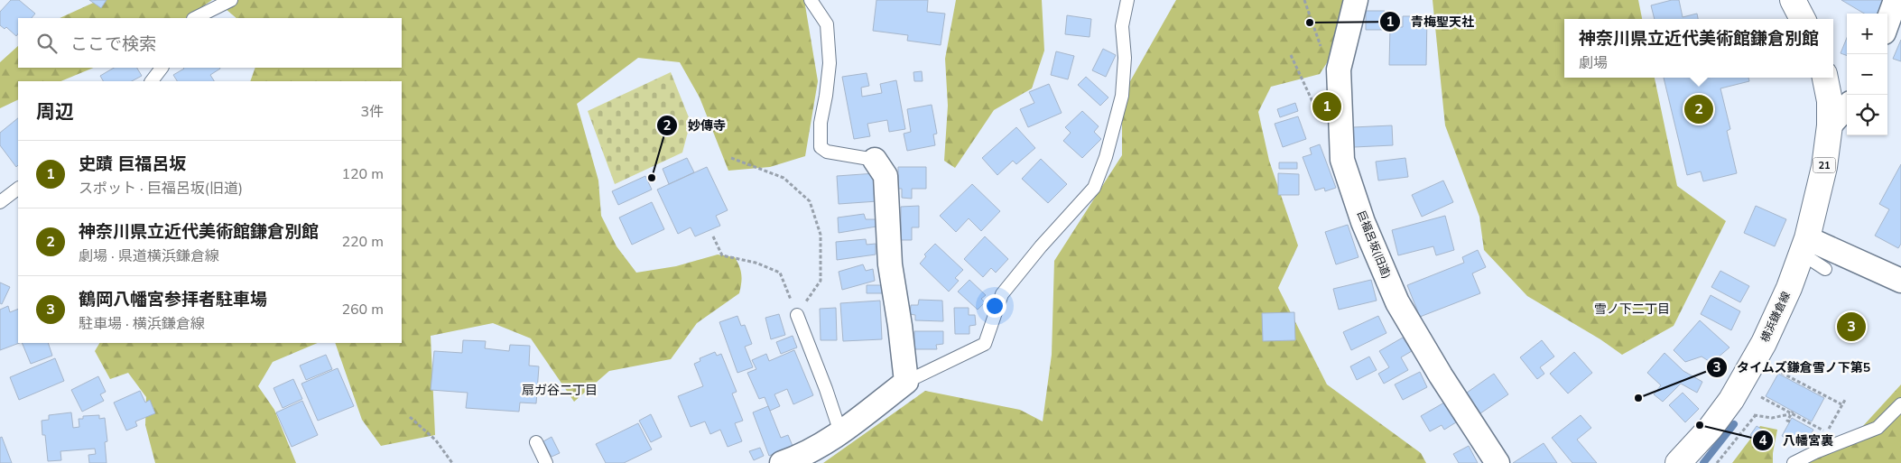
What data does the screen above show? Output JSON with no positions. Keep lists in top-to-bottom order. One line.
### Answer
{"streets":{"main road":["21","横浜鎌倉線"],"street":["巨福呂坂(旧道)"]},"crossings":[["21","横浜鎌倉線"]],"districts":["雪ノ下二丁目","扇ガ谷二丁目"],"places":["青梅聖天社","妙傳寺","タイムズ鎌倉雪ノ下第5","八幡宮裏"],"page":{"map_buttons":["+","−"],"search":"ここで検索","popup":["神奈川県立近代美術館鎌倉別館","劇場"],"heading":["周辺","3件"],"pins":["1","2","3"],"list":[{"mark":"1","name":"史蹟 巨福呂坂","note":"スポット · 巨福呂坂(旧道)","value":"120 m"},{"mark":"2","name":"神奈川県立近代美術館鎌倉別館","note":"劇場 · 県道横浜鎌倉線","value":"220 m"},{"mark":"3","name":"鶴岡八幡宮参拝者駐車場","note":"駐車場 · 横浜鎌倉線","value":"260 m"}]}}
